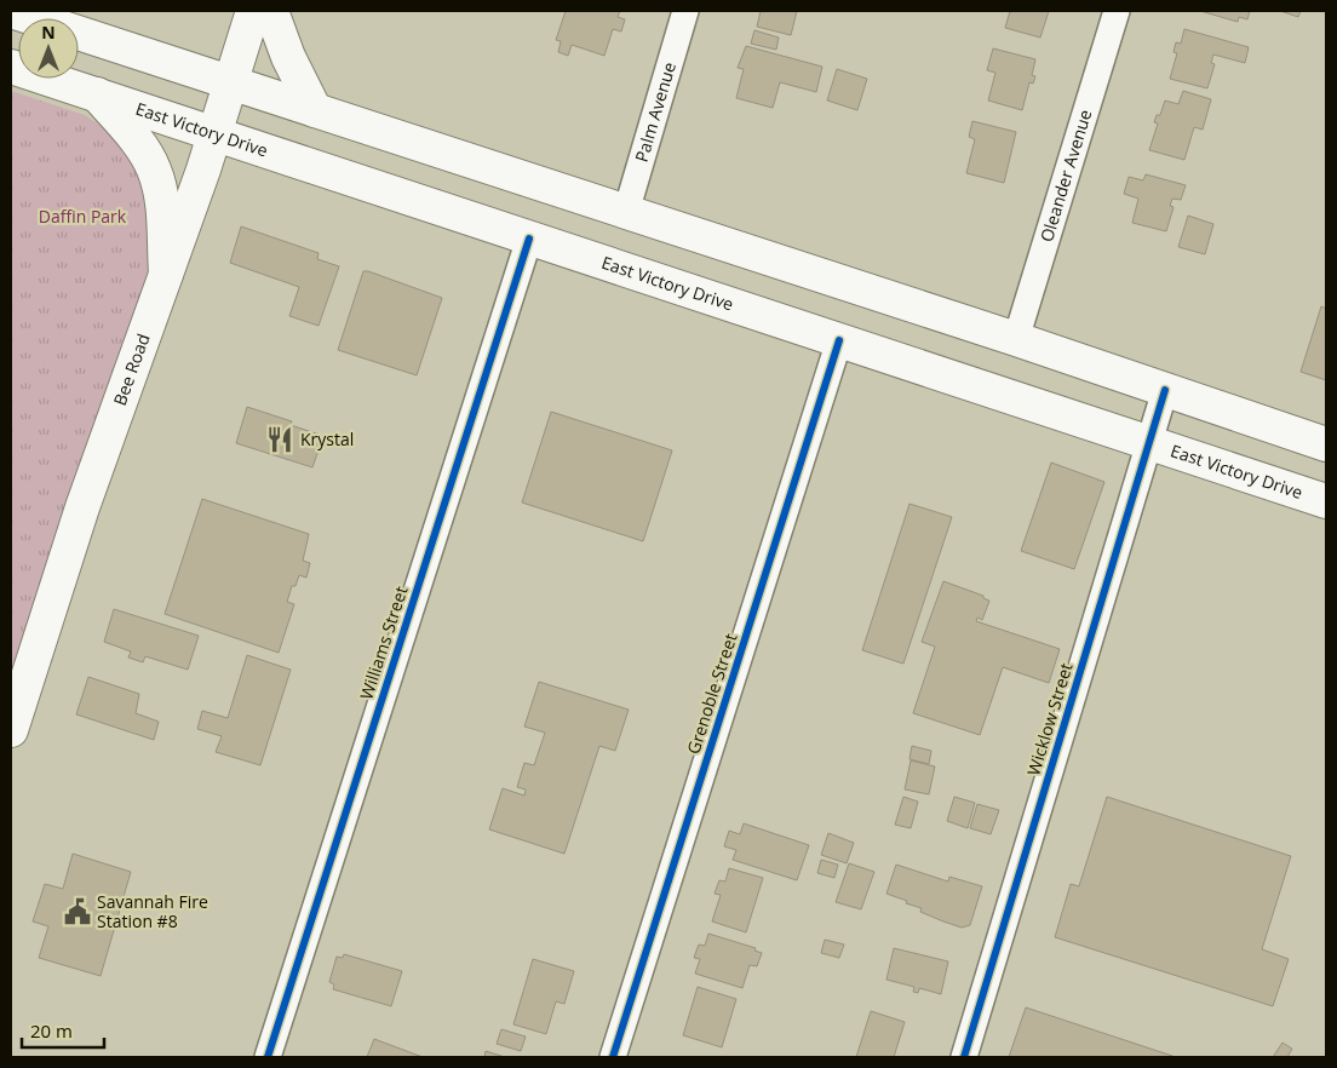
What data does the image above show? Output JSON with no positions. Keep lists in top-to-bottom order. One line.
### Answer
{"streets":{"main road":["East Victory Drive","Bee Road"],"street":["Palm Avenue","Oleander Avenue","Williams Street","Grenoble Street","Wicklow Street"]},"crossings":[["East Victory Drive","Bee Road"],["East Victory Drive","Williams Street"],["East Victory Drive","Grenoble Street"],["East Victory Drive","Wicklow Street"]],"parks":["Daffin Park"],"places":{"restaurant":["Krystal"],"public building":["Savannah Fire Station #8"]},"scale_bar":"20 m","north":"top"}
